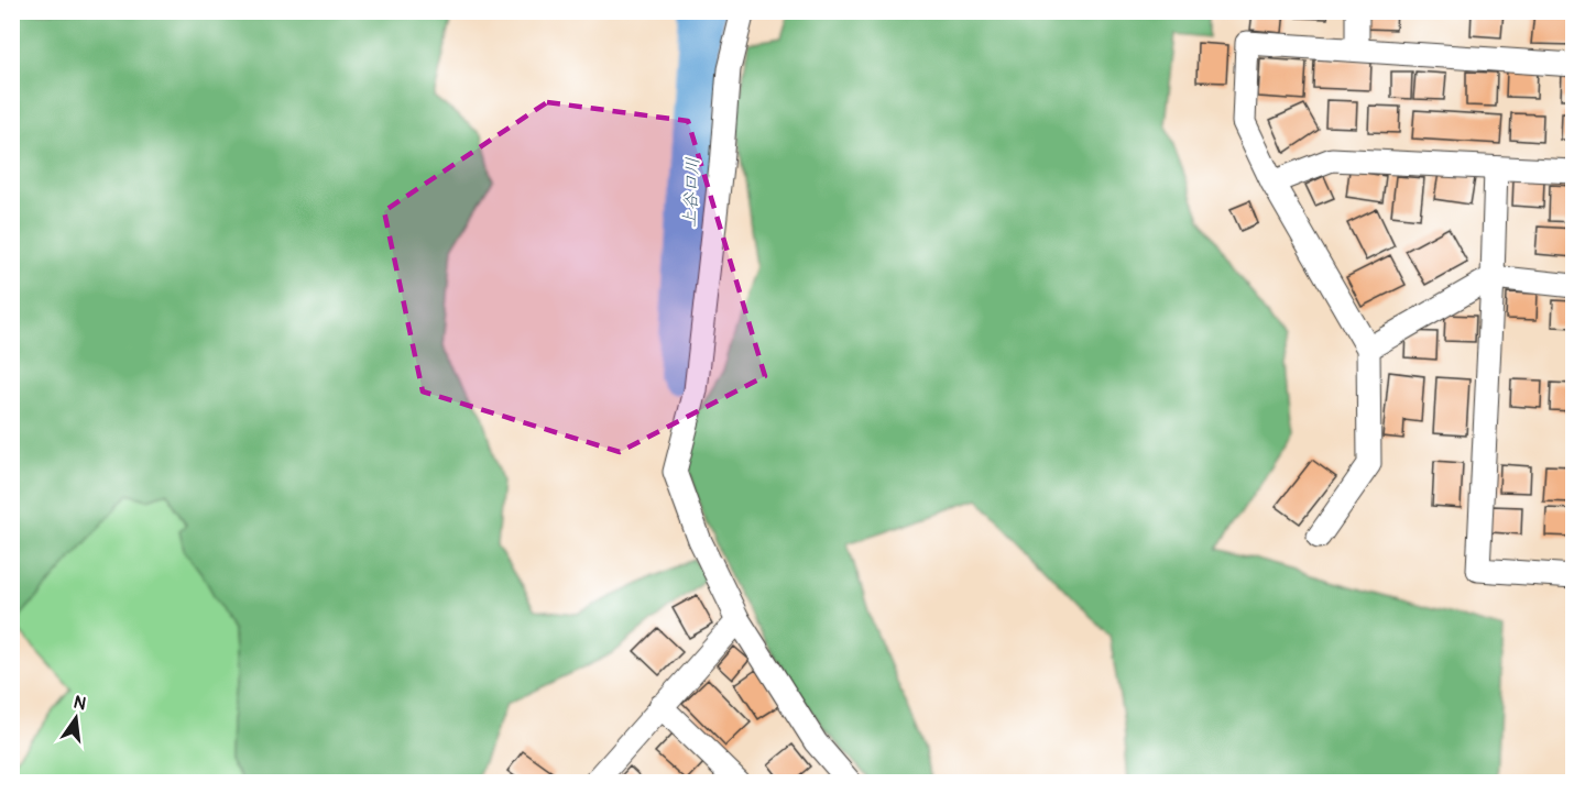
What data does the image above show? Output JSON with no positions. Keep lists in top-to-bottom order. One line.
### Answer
{"water":["上谷口川"],"north":"top"}
